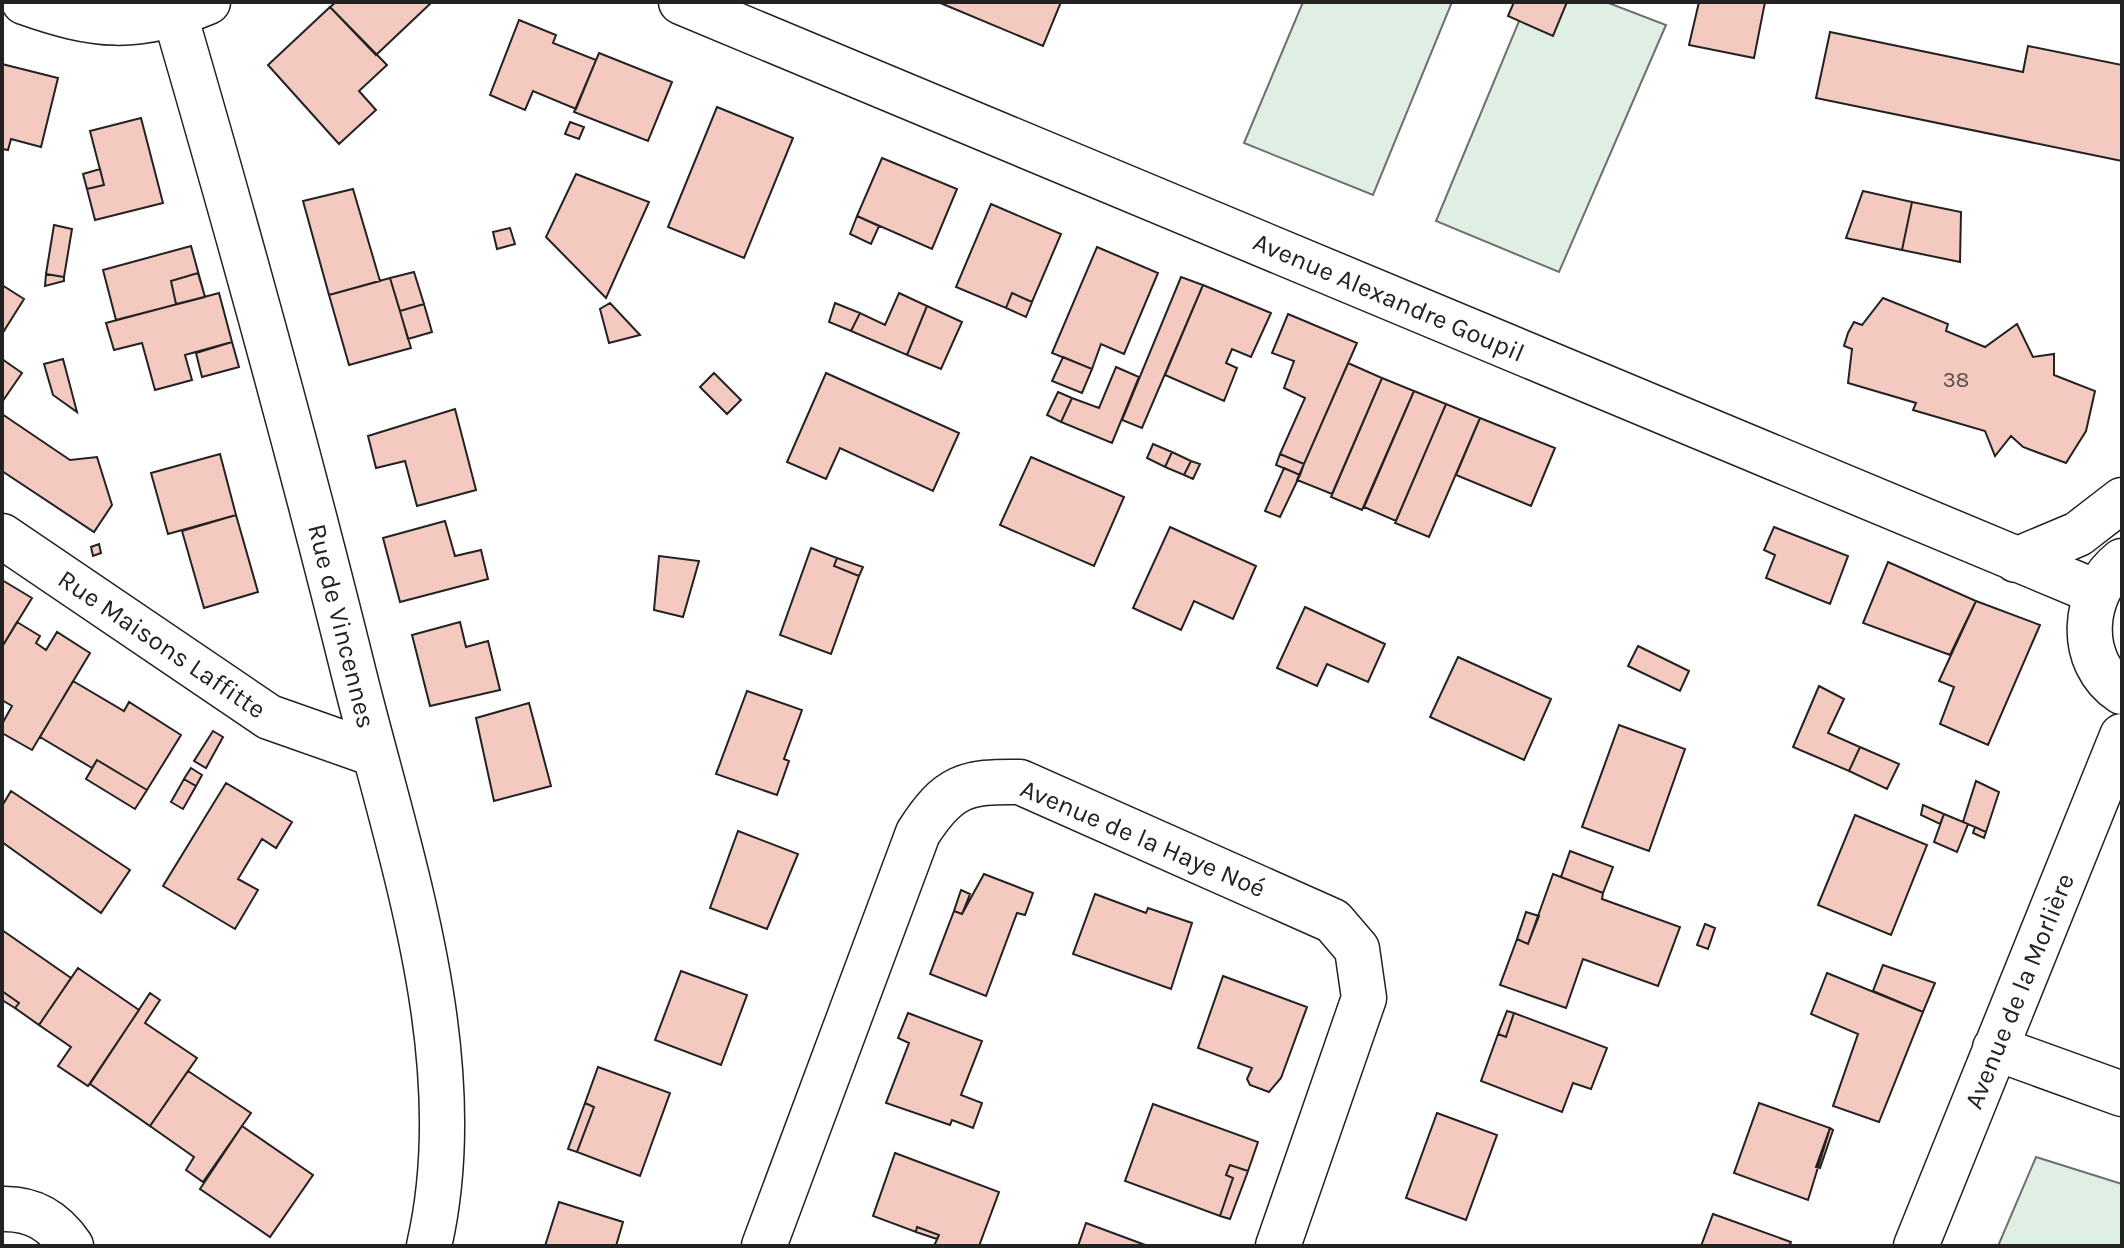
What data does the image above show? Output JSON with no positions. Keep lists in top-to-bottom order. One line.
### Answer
{"streets":{"street":["Avenue Alexandre Goupil","Rue de Vincennes","Rue Maisons Laffitte","Avenue de la Haye Noé","Avenue de la Morlière"]},"crossings":[["Rue de Vincennes","Rue Maisons Laffitte"]],"house_numbers":["38"]}
